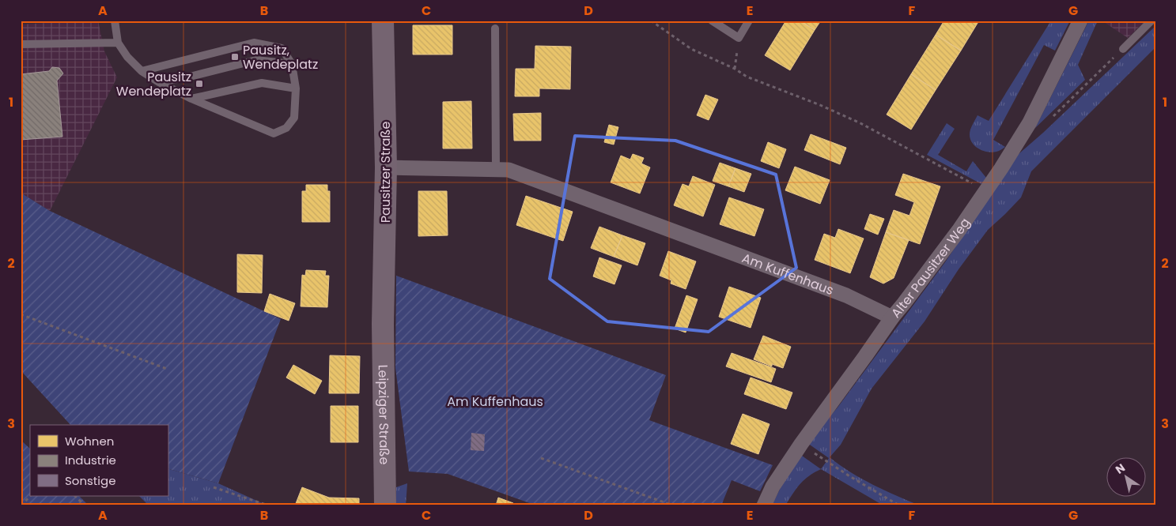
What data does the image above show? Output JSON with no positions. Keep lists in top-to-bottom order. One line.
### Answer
{"streets":{"street":["Pausitzer Straße","Alter Pausitzer Weg","Am Kuffenhaus","Leipziger Straße"]},"crossings":[["Pausitzer Straße","Am Kuffenhaus"],["Pausitzer Straße","Leipziger Straße"],["Alter Pausitzer Weg","Am Kuffenhaus"]],"parks":["Am Kuffenhaus"],"places":{"transit":["Pausitz, Wendeplatz","Pausitz Wendeplatz"]},"legend":["Wohnen","Industrie","Sonstige"],"north":"top left","grid":{"columns":["A","B","C","D","E","F","G"],"rows":["1","2","3"]}}
